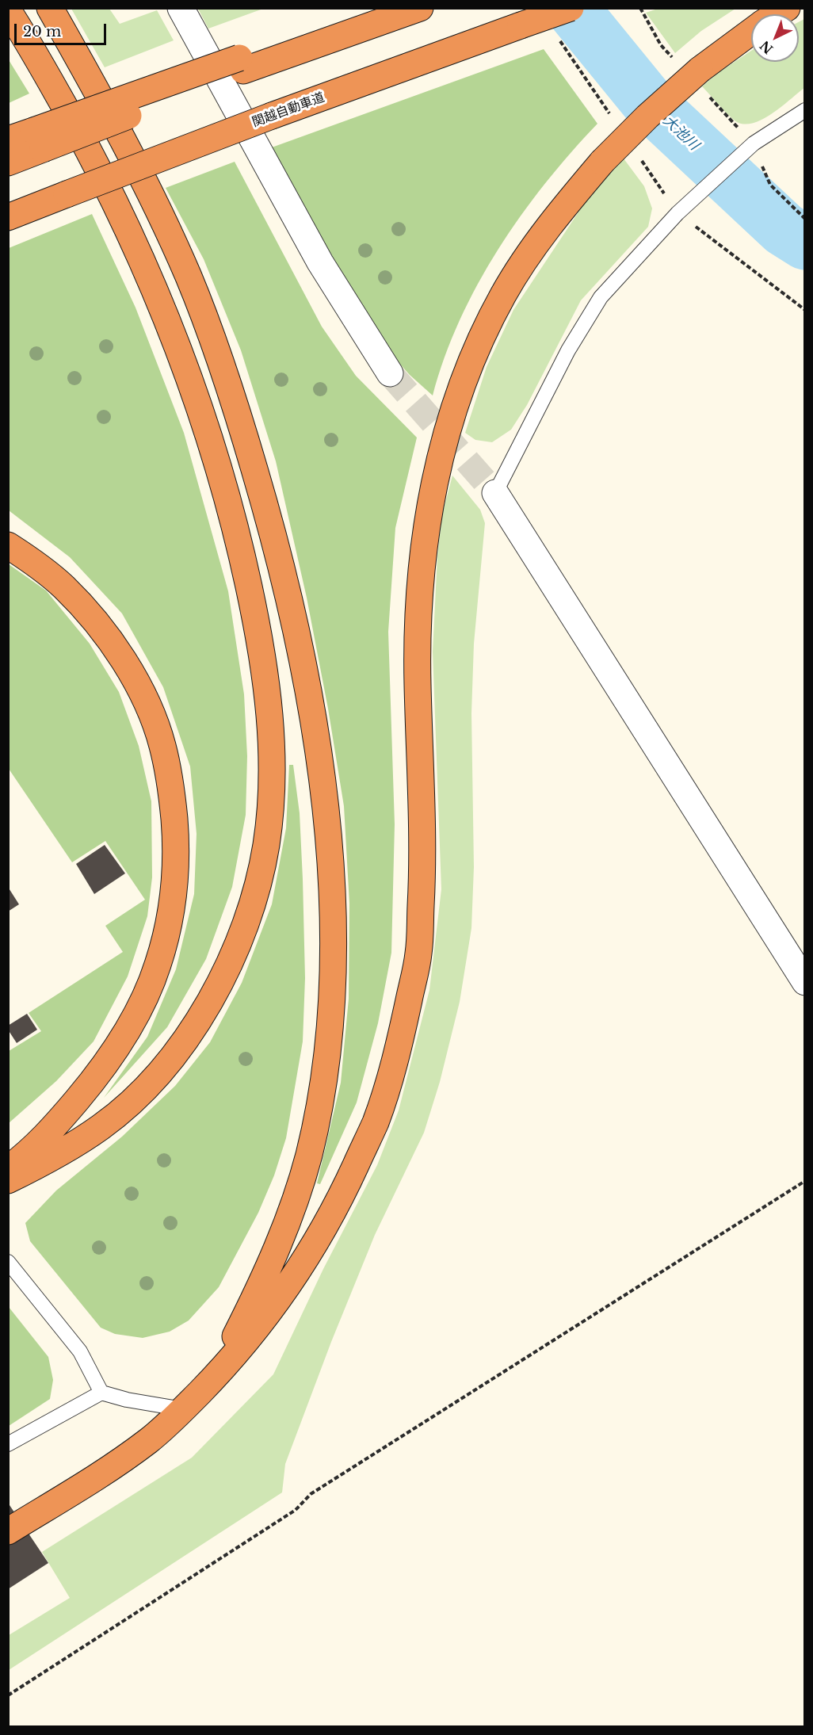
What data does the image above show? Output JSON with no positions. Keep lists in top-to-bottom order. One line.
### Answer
{"streets":{"highway":["関越自動車道"]},"water":["大池川"],"scale_bar":"20 m","north":"bottom left"}
